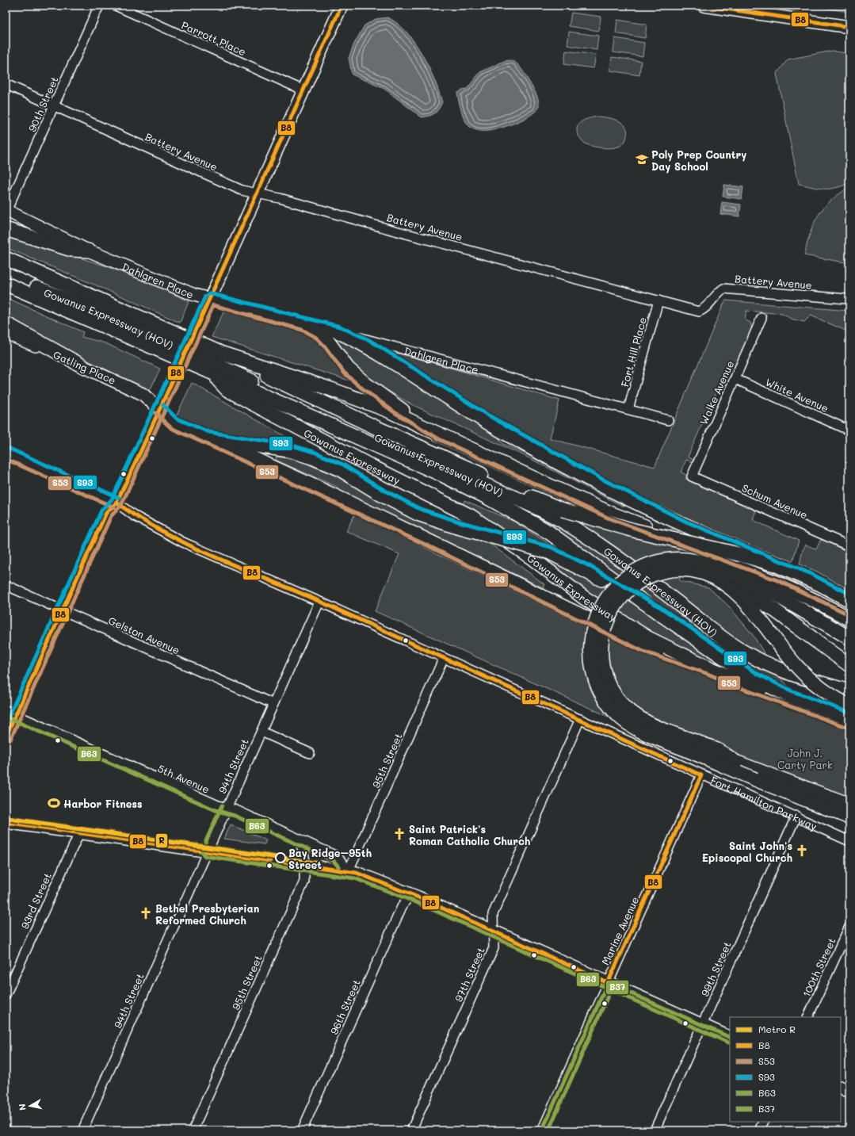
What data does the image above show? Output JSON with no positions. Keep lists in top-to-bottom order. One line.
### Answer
{"streets":{"highway":["Gowanus Expressway (HOV)","Gowanus Expressway"],"main road":["Dahlgren Place","Gatling Place","Fort Hamilton Parkway"],"street":["Parrott Place","90th Street","Battery Avenue","Fort Hill Place","Walke Avenue","White Avenue","Schum Avenue","Gelston Avenue","95th Street","94th Street","5th Avenue","93rd Street","Marine Avenue","100th Street","99th Street","97th Street","96th Street"]},"crossings":[["90th Street","Battery Avenue"],["90th Street","Dahlgren Place"],["Battery Avenue","Fort Hill Place"],["Dahlgren Place","Fort Hill Place"],["Walke Avenue","White Avenue"],["Walke Avenue","Schum Avenue"],["Gelston Avenue","94th Street"],["95th Street","5th Avenue"],["95th Street","Fort Hamilton Parkway"],["94th Street","5th Avenue"],["94th Street","Fort Hamilton Parkway"],["Fort Hamilton Parkway","Marine Avenue"],["Fort Hamilton Parkway","99th Street"],["Fort Hamilton Parkway","97th Street"]],"parks":["John J. Carty Park"],"places":{"school or university":["Poly Prep Country Day School"],"sports":["Harbor Fitness"],"church":["Saint Patrick's Roman Catholic Church","Saint John's Episcopal Church","Bethel Presbyterian Reformed Church"],"other":["Bay Ridge–95th Street"]},"lines":["transit line B8","transit line S93","transit line S53","transit line B63","metro line R","transit line B37"],"legend":["Metro R","B8","S53","S93","B63","B37"],"north":"left"}
